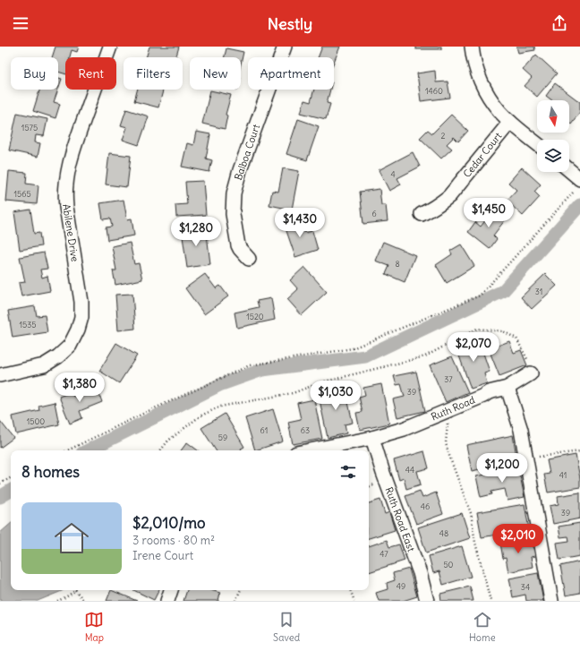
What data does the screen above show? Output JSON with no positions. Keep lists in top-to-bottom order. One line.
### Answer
{"streets":{"street":["Balboa Court","Cedar Court","Abilene Drive","Ruth Road","Ruth Road East"]},"crossings":[["Ruth Road","Ruth Road East"]],"house_numbers":["1460","1575","2","4","1565","6","8","31","1520","1535","37","39","1500","61","63","59","44","41","46","39","48","47","50","49","34"],"north":"bottom","page":{"header":"Nestly","chip":["Buy","Rent","Filters","New","Apartment"],"price":["$1,450","$1,430","$1,280","$2,070","$1,380","$1,030","$1,200","$2,010"],"heading":"8 homes","list":[{"name":"$2,010/mo","note":"3 rooms · 80 m² · Irene Court"}],"tabs":["Map","Saved","Home"]}}
